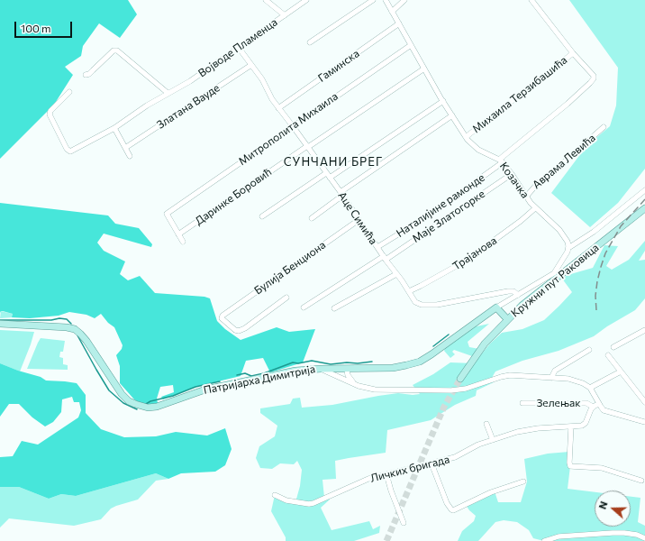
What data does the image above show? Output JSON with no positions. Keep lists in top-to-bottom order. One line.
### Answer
{"streets":{"main road":["Кружни пут Раковица","Патријарха Димитрија"],"street":["Војводе Пламенца","Гаминска","Михаила Терзибашића","Златана Вауде","Митрополита Михаила","Аврама Левића","Козачка","Даринке Боровић","Наталијине рамонде","Маје Златогорке","Аце Симића","Трајанова","Булија Бенциона","Зелењак","Личких бригада"]},"crossings":[["Војводе Пламенца","Аце Симића"],["Гаминска","Козачка"],["Гаминска","Аце Симића"],["Михаила Терзибашића","Козачка"],["Михаила Терзибашића","Наталијине рамонде"],["Златана Вауде","Аце Симића"],["Митрополита Михаила","Козачка"],["Митрополита Михаила","Даринке Боровић"],["Митрополита Михаила","Аце Симића"],["Аврама Левића","Козачка"],["Козачка","Даринке Боровић"],["Козачка","Наталијине рамонде"],["Козачка","Маје Златогорке"],["Козачка","Трајанова"],["Даринке Боровић","Аце Симића"],["Наталијине рамонде","Аце Симића"],["Маје Златогорке","Аце Симића"],["Аце Симића","Трајанова"],["Аце Симића","Булија Бенциона"],["Аце Симића","Патријарха Димитрија"],["Зелењак","Личких бригада"]],"districts":["СУНЧАНИ БРЕГ"],"scale_bar":"100 m","north":"left"}
